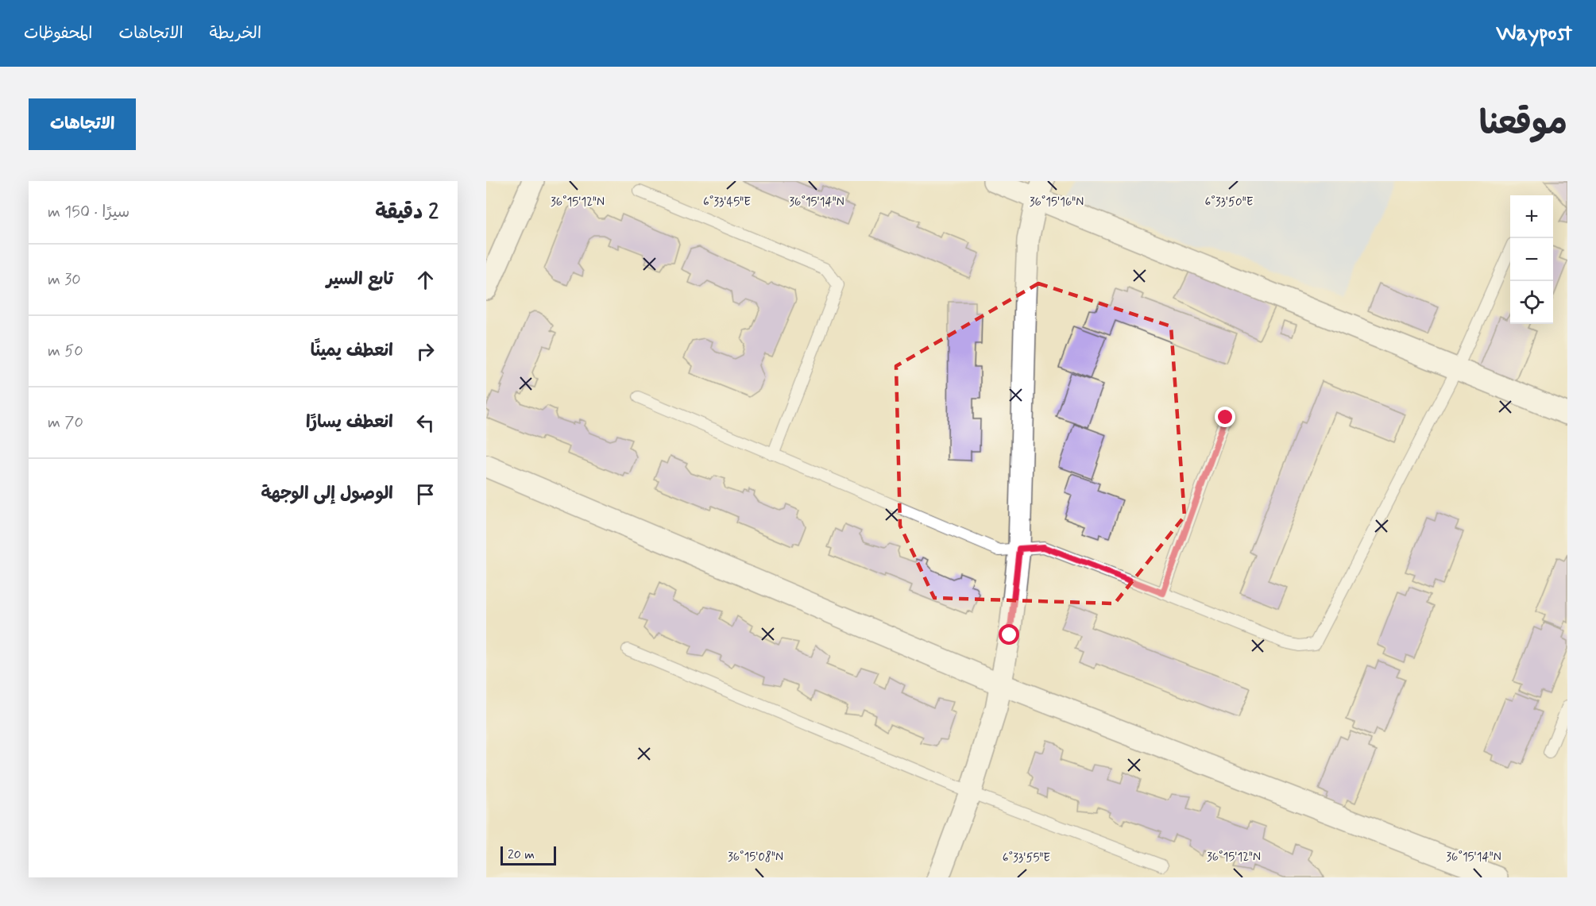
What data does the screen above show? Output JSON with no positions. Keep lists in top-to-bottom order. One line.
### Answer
{"scale_bar":"20 m","page":{"header":"Waypost","nav":["الخريطة","الاتجاهات","المحفوظات"],"title":"موقعنا","buttons":"الاتجاهات","heading":["2 دقيقة","سيرًا · 150 m"],"map_buttons":["+","−"],"list":[["تابع السير","30 m"],["انعطف يمينًا","50 m"],["انعطف يسارًا","70 m"],"الوصول إلى الوجهة"],"scale":"20 m"},"coordinates":["6°33'45\"E","6°33'50\"E","36°15'12\"N","36°15'14\"N","36°15'16\"N","36°15'08\"N","6°33'55\"E"]}
